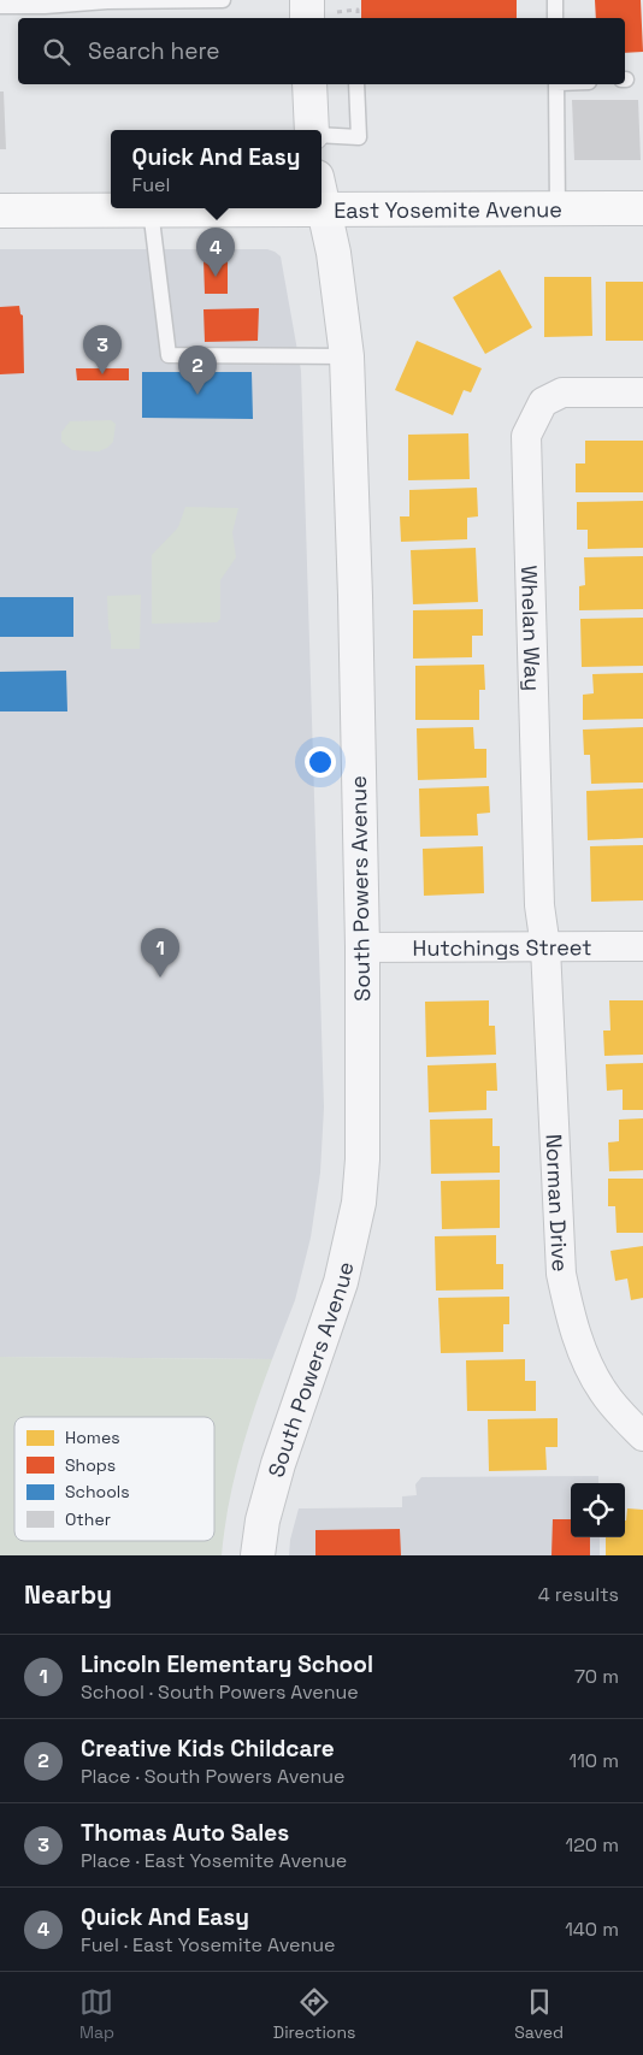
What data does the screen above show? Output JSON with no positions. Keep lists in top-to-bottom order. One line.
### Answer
{"streets":{"main road":["East Yosemite Avenue"],"street":["Whelan Way","South Powers Avenue","Hutchings Street","Norman Drive"]},"crossings":[["East Yosemite Avenue","South Powers Avenue"],["Whelan Way","Hutchings Street"],["Whelan Way","Norman Drive"],["South Powers Avenue","Hutchings Street"],["Hutchings Street","Norman Drive"]],"legend":["Homes","Shops","Schools","Other"],"page":{"search":"Search here","popup":["Quick And Easy","Fuel"],"pins":["4","3","2","1"],"heading":["Nearby","4 results"],"list":[{"mark":"1","name":"Lincoln Elementary School","note":"School · South Powers Avenue","value":"70 m"},{"mark":"2","name":"Creative Kids Childcare","note":"Place · South Powers Avenue","value":"110 m"},{"mark":"3","name":"Thomas Auto Sales","note":"Place · East Yosemite Avenue","value":"120 m"},{"mark":"4","name":"Quick And Easy","note":"Fuel · East Yosemite Avenue","value":"140 m"}],"nav":["Map","Directions","Saved"]}}
